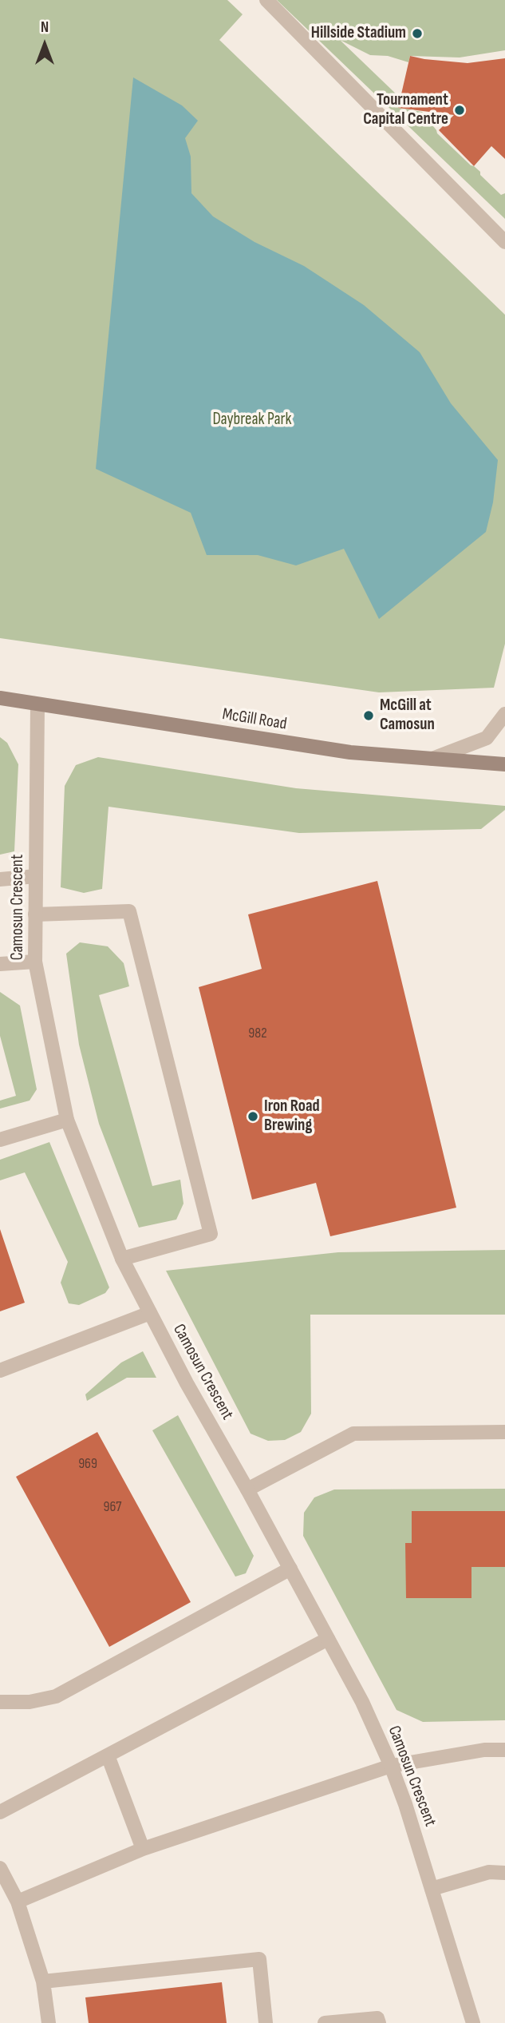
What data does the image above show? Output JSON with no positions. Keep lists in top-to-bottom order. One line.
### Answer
{"streets":{"main road":["McGill Road"],"street":["Camosun Crescent"]},"crossings":[["McGill Road","Camosun Crescent"]],"parks":["Daybreak Park"],"places":["Hillside Stadium","Tournament Capital Centre","McGill at Camosun","Iron Road Brewing"],"house_numbers":["982","969","967"],"north":"top"}
